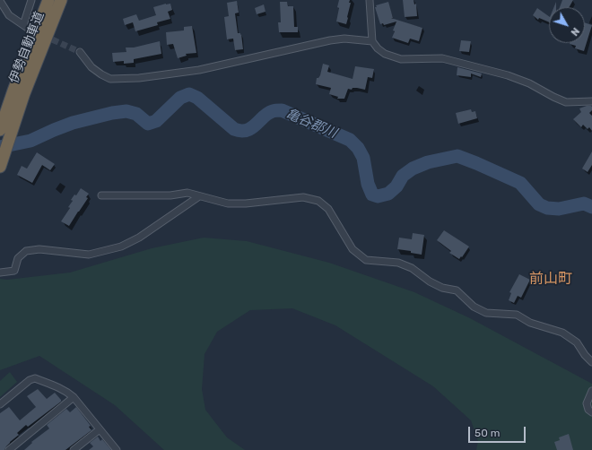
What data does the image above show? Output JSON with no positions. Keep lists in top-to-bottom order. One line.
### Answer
{"streets":{"highway":["伊勢自動車道"]},"districts":["前山町"],"water":["亀谷郡川"],"scale_bar":"50 m","north":"bottom right"}
